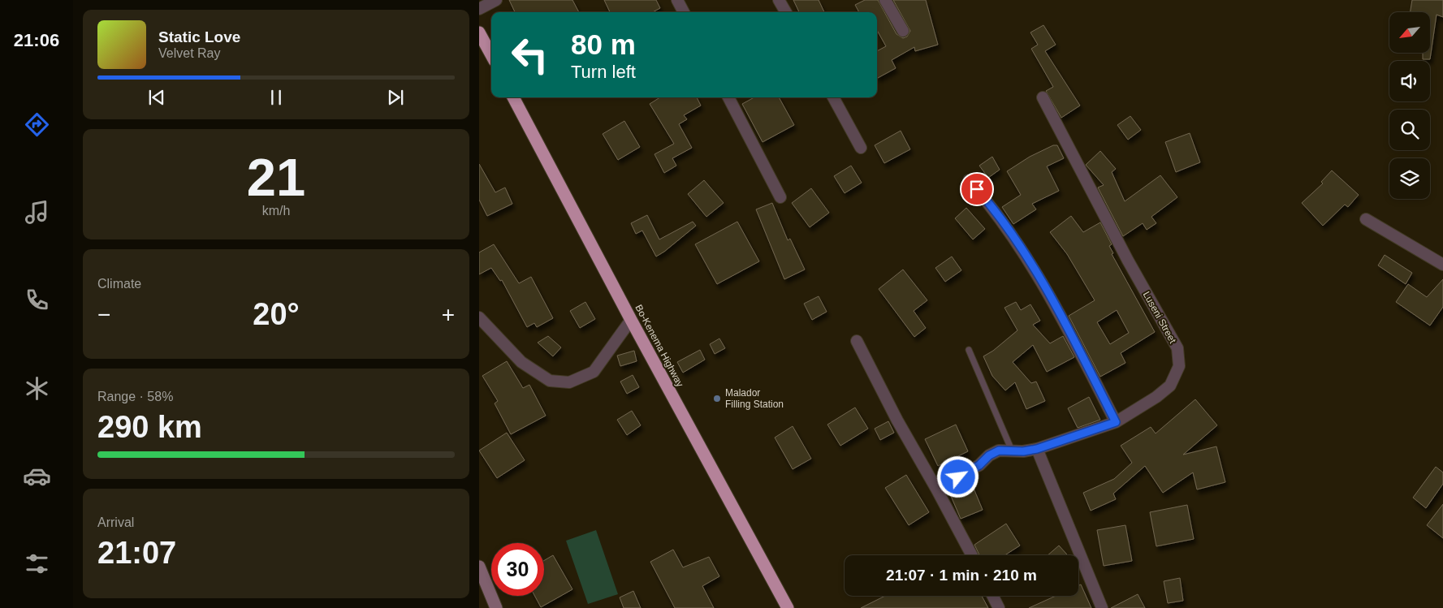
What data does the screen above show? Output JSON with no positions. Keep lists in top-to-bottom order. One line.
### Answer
{"streets":{"highway":["Bo-Kenema Highway"],"street":["Luseni Street"]},"places":["Malador Filling Station"],"north":"bottom left","page":{"tabs":"21:06","turn":["80 m","Turn left"],"song":["Static Love","Velvet Ray"],"tile":[["21","km/h"],"Climate",["Range · 58%","290 km"],["Arrival","21:07"]],"heat":["−","20°","+"],"limit":"30","trip":"21:07 · 1 min · 210 m"}}
